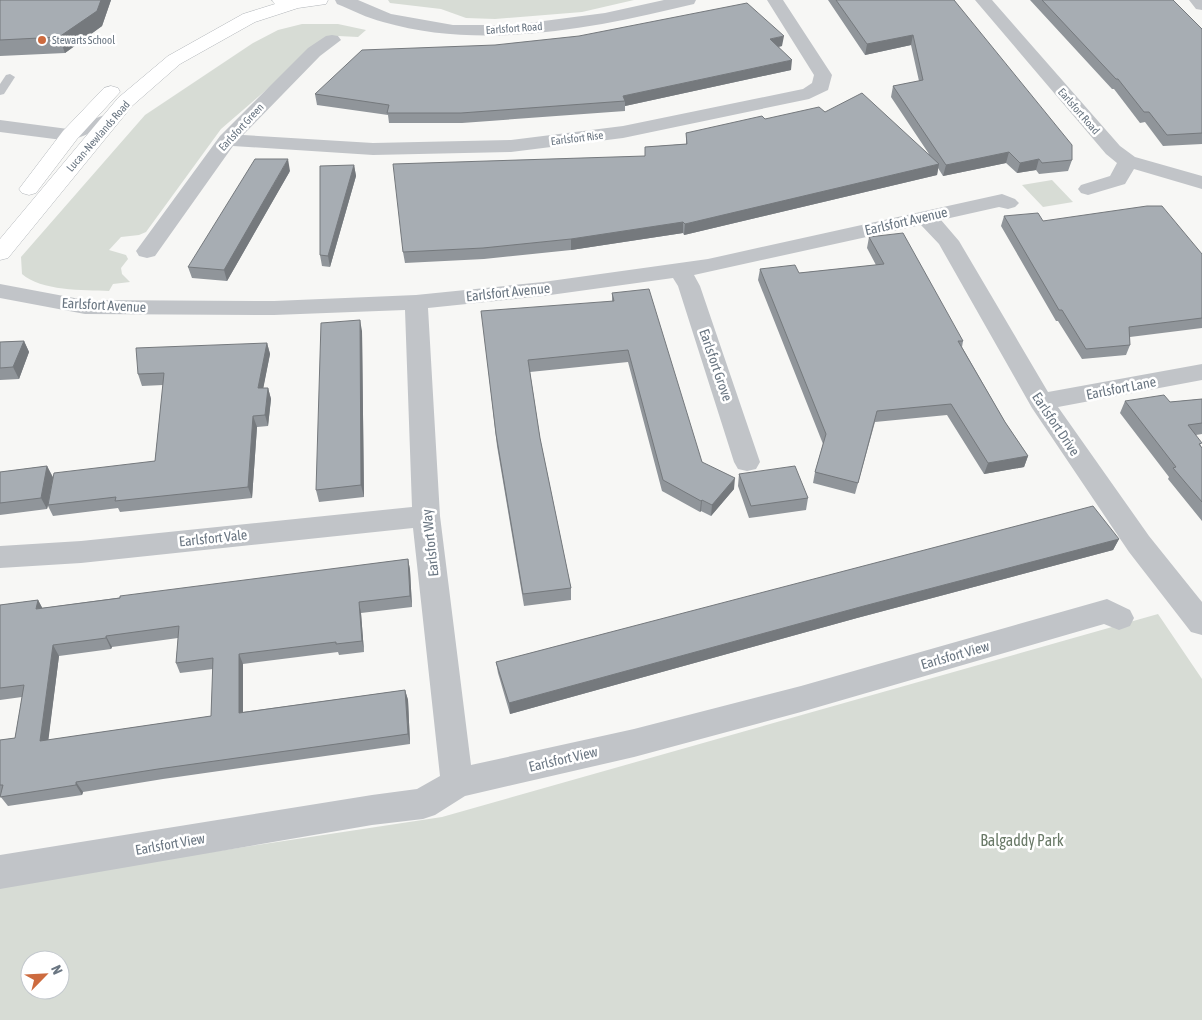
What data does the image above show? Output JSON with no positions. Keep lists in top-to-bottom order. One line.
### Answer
{"streets":{"street":["Earlsfort Road","Earlsfort Green","Lucan-Newlands Road","Earlsfort Rise","Earlsfort Avenue","Earlsfort Grove","Earlsfort Lane","Earlsfort Drive","Earlsfort Vale","Earlsfort Way","Earlsfort View"]},"crossings":[["Earlsfort Green","Earlsfort Rise"],["Earlsfort Avenue","Earlsfort Grove"],["Earlsfort Avenue","Earlsfort Drive"],["Earlsfort Avenue","Earlsfort Way"],["Earlsfort Lane","Earlsfort Drive"],["Earlsfort Vale","Earlsfort Way"],["Earlsfort Way","Earlsfort View"]],"parks":["Balgaddy Park"],"places":["Stewarts School"],"north":"top right"}
